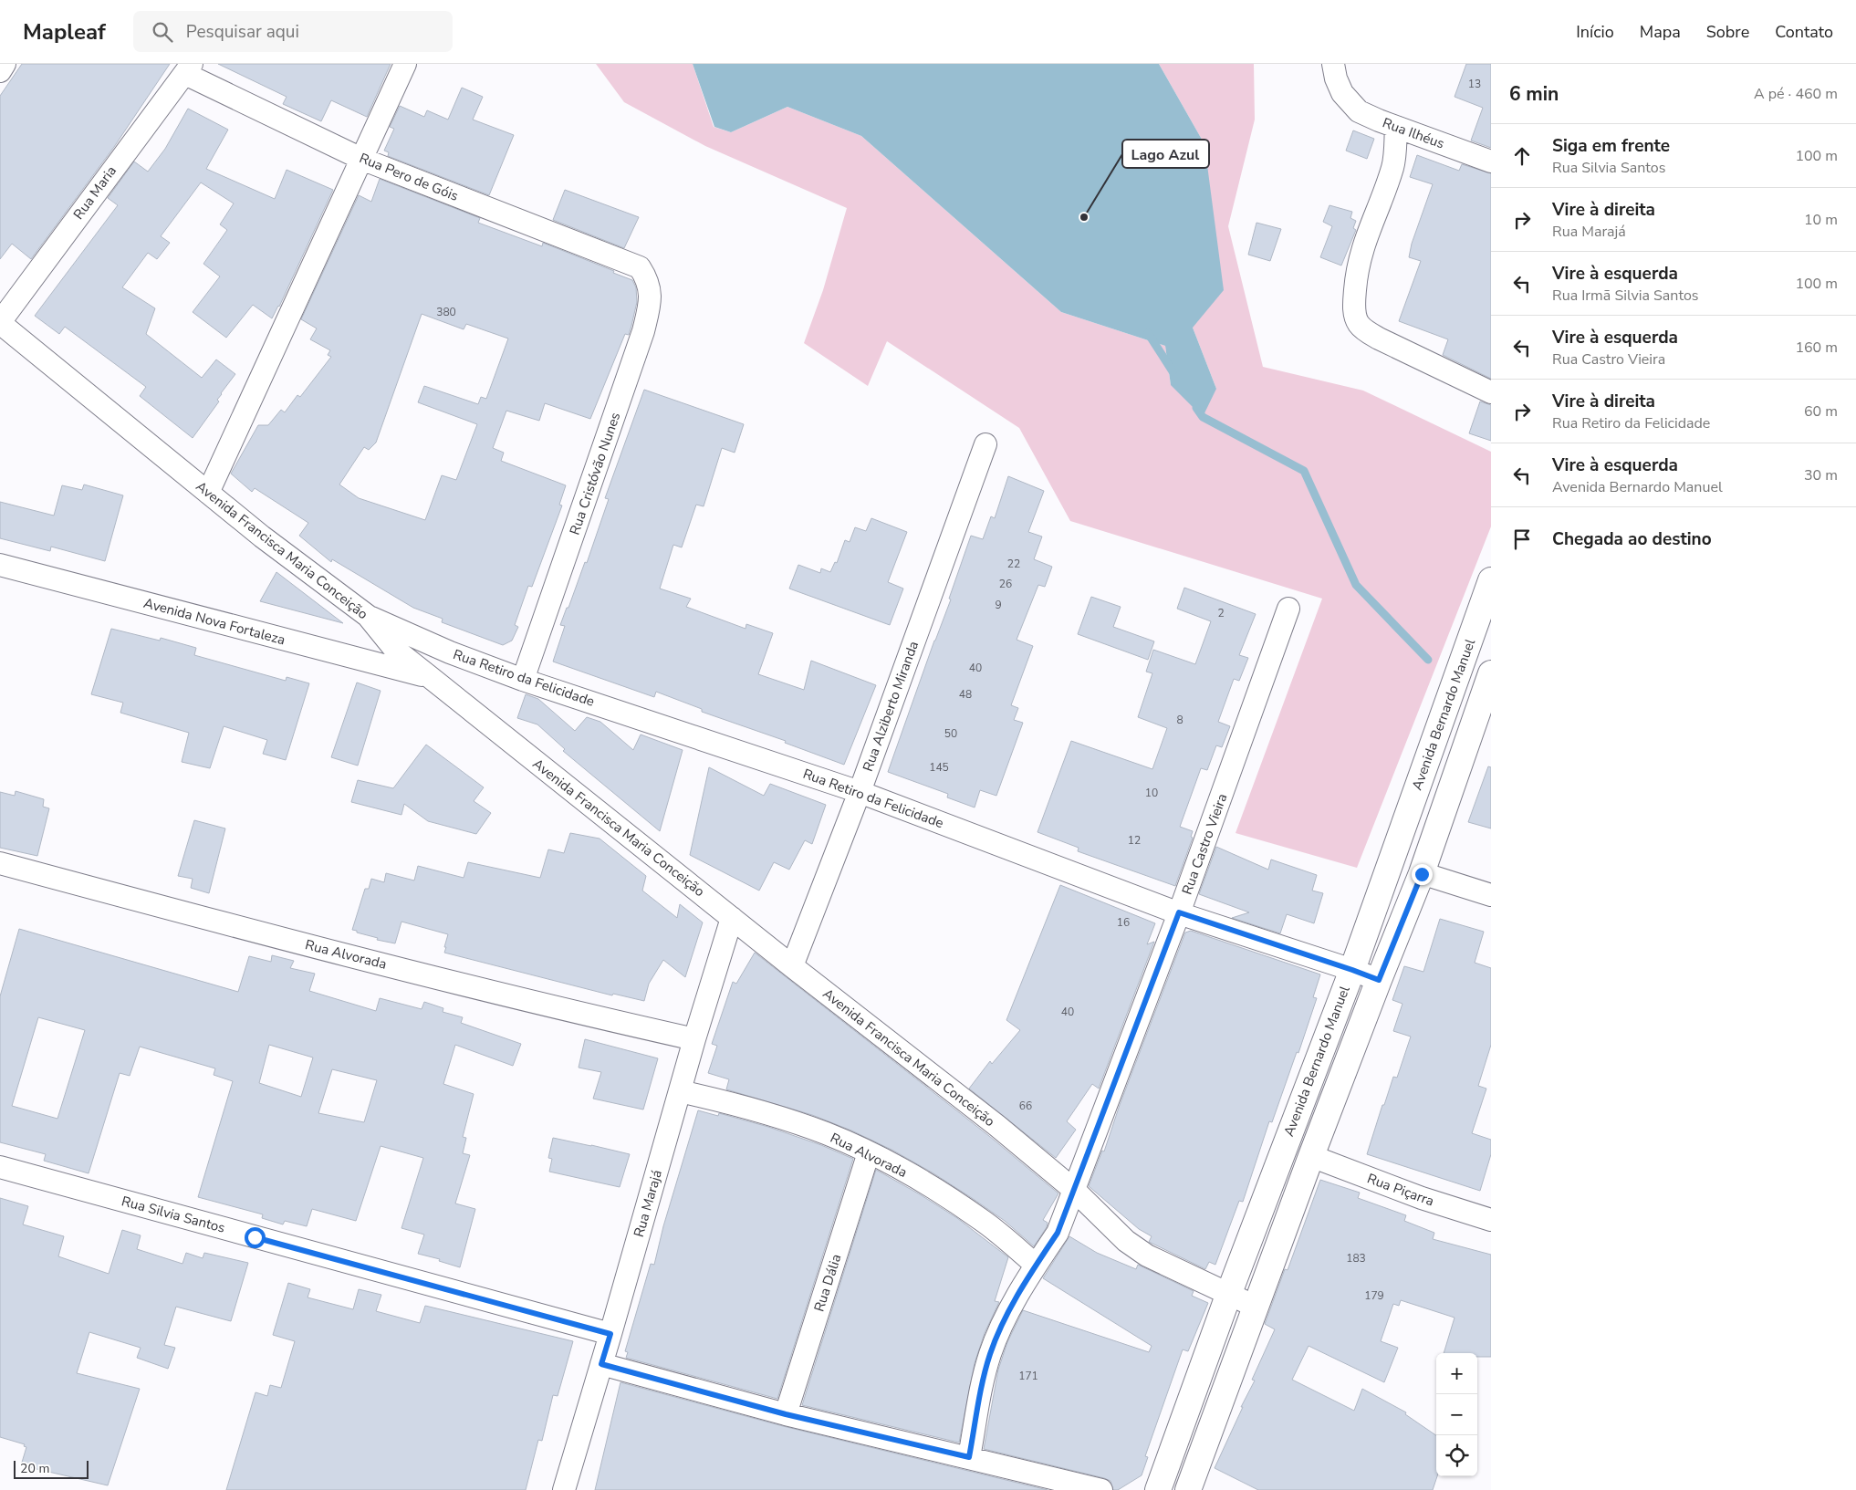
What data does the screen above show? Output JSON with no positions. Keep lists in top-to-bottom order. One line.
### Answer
{"streets":{"street":["Rua Ilhéus","Rua Pero de Góis","Rua Maria","Rua Cristóvão Nunes","Avenida Francisca Maria Conceição","Avenida Nova Fortaleza","Rua Retiro da Felicidade","Rua Alziberto Miranda","Avenida Bernardo Manuel","Rua Castro Vieira","Rua Alvorada","Rua Piçarra","Rua Marajá","Rua Silvia Santos","Rua Dália"]},"crossings":[["Rua Pero de Góis","Rua Maria"],["Rua Pero de Góis","Rua Cristóvão Nunes"],["Rua Maria","Avenida Francisca Maria Conceição"],["Rua Cristóvão Nunes","Rua Retiro da Felicidade"],["Avenida Francisca Maria Conceição","Avenida Nova Fortaleza"],["Avenida Francisca Maria Conceição","Rua Retiro da Felicidade"],["Avenida Francisca Maria Conceição","Rua Alziberto Miranda"],["Avenida Francisca Maria Conceição","Avenida Bernardo Manuel"],["Avenida Francisca Maria Conceição","Rua Castro Vieira"],["Avenida Francisca Maria Conceição","Rua Marajá"],["Rua Retiro da Felicidade","Rua Alziberto Miranda"],["Rua Retiro da Felicidade","Avenida Bernardo Manuel"],["Rua Retiro da Felicidade","Rua Castro Vieira"],["Avenida Bernardo Manuel","Rua Piçarra"],["Rua Castro Vieira","Rua Alvorada"],["Rua Alvorada","Rua Marajá"],["Rua Alvorada","Rua Dália"],["Rua Marajá","Rua Silvia Santos"]],"places":["Lago Azul"],"house_numbers":["13","380","22","26","9","2","40","48","8","50","145","10","12","16","40","66","183","179","171"],"scale_bar":"20 m","page":{"header":"Mapleaf","search":"Pesquisar aqui","nav":["Início","Mapa","Sobre","Contato"],"heading":["6 min","A pé · 460 m"],"list":[["Siga em frente","Rua Silvia Santos","100 m"],["Vire à direita","Rua Marajá","10 m"],["Vire à esquerda","Rua Irmã Silvia Santos","100 m"],["Vire à esquerda","Rua Castro Vieira","160 m"],["Vire à direita","Rua Retiro da Felicidade","60 m"],["Vire à esquerda","Avenida Bernardo Manuel","30 m"],"Chegada ao destino"],"map_buttons":["+","−"],"scale":"20 m"}}
